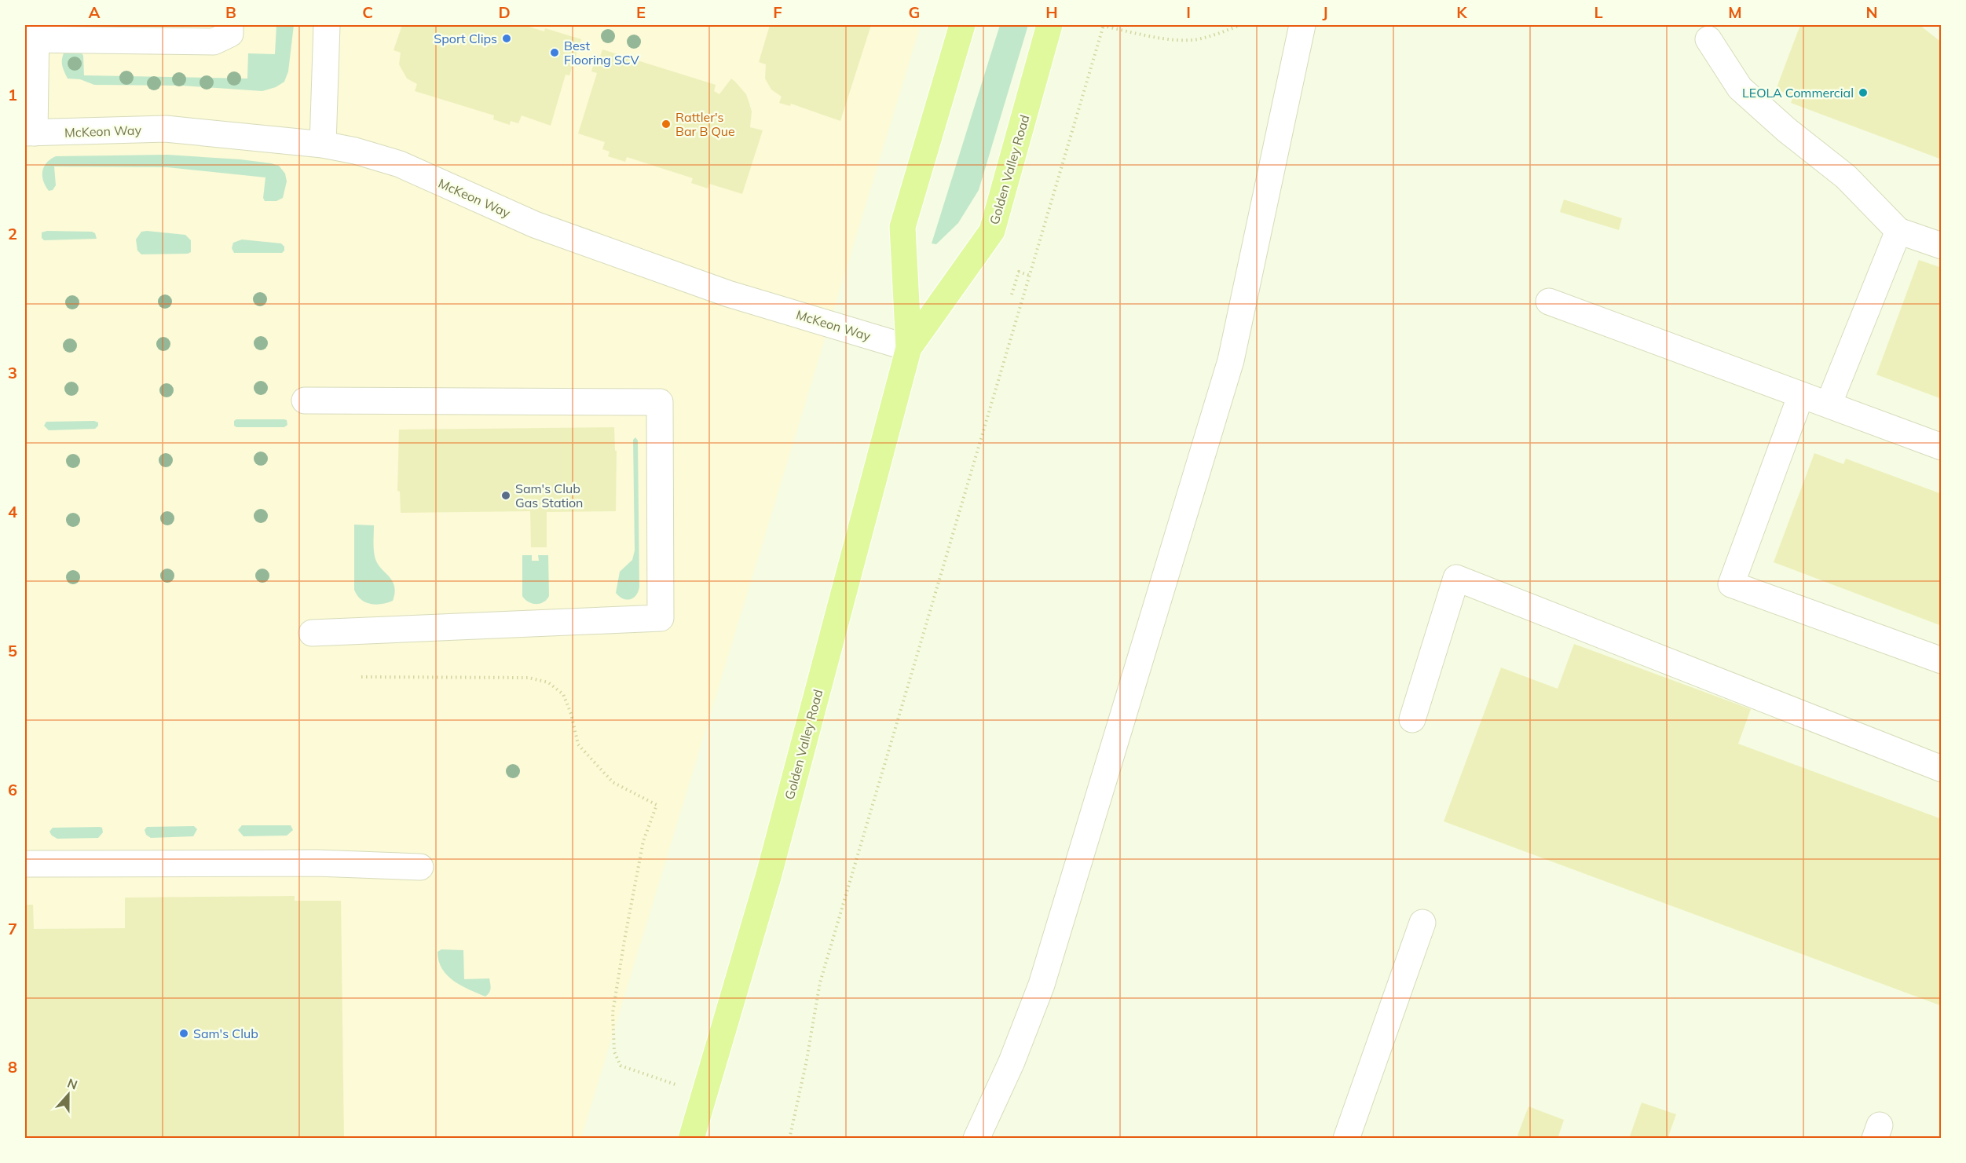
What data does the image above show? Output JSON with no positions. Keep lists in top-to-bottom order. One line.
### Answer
{"streets":{"main road":["Golden Valley Road"],"street":["McKeon Way"]},"crossings":[["McKeon Way","Golden Valley Road"]],"places":["Sport Clips","Best Flooring SCV","LEOLA Commercial","Rattler's Bar B Que","Sam's Club Gas Station","Sam's Club"],"north":"top","grid":{"columns":["A","B","C","D","E","F","G","H","I","J","K","L","M","N"],"rows":["1","2","3","4","5","6","7","8"]}}
